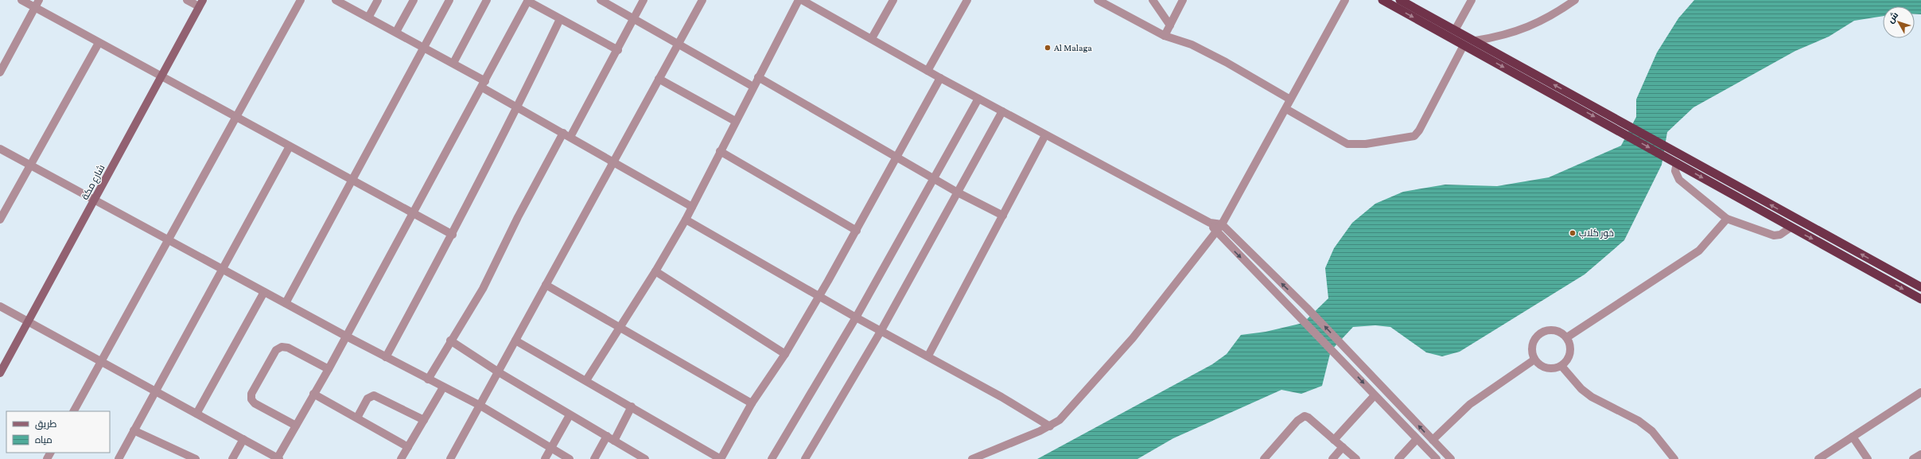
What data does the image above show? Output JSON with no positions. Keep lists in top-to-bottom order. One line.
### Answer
{"streets":{"main road":["شارع مكة"]},"places":["Al Malaga","خور كلاب"],"legend":["طريق","مياه"],"north":"top left"}
